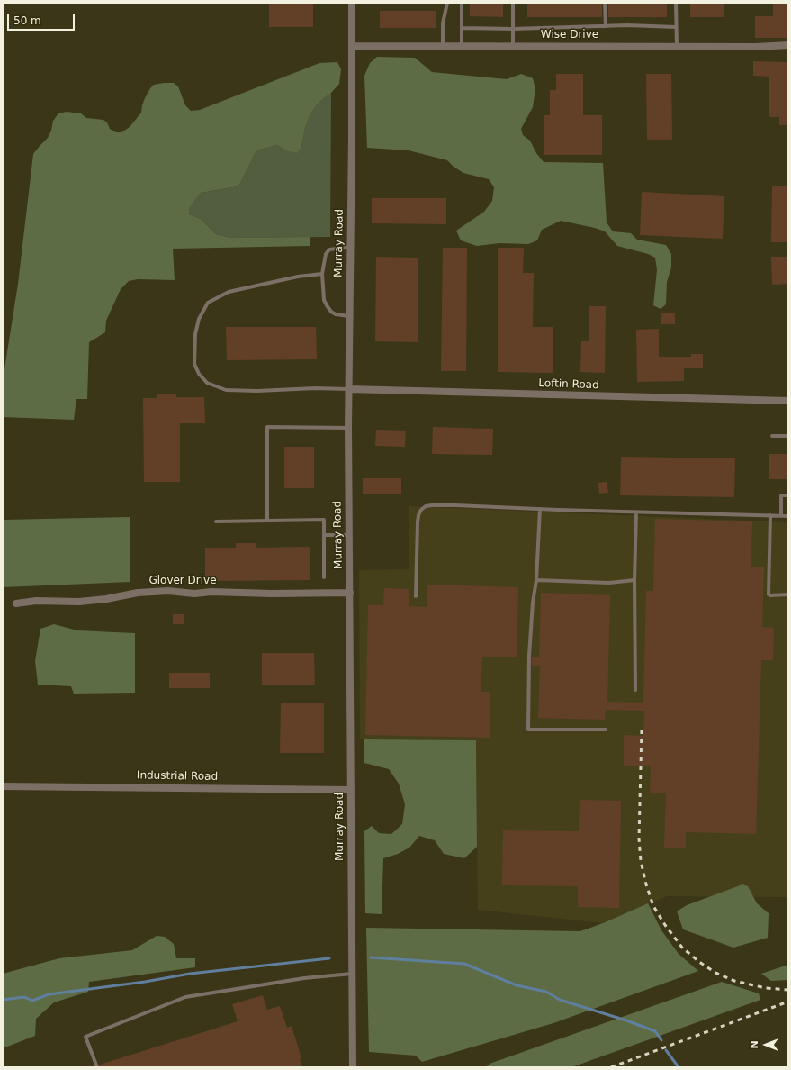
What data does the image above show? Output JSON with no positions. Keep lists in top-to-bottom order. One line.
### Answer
{"streets":{"street":["Wise Drive","Murray Road","Loftin Road","Glover Drive","Industrial Road"]},"crossings":[["Wise Drive","Murray Road"],["Murray Road","Loftin Road"],["Murray Road","Glover Drive"],["Murray Road","Industrial Road"]],"scale_bar":"50 m","north":"left"}
